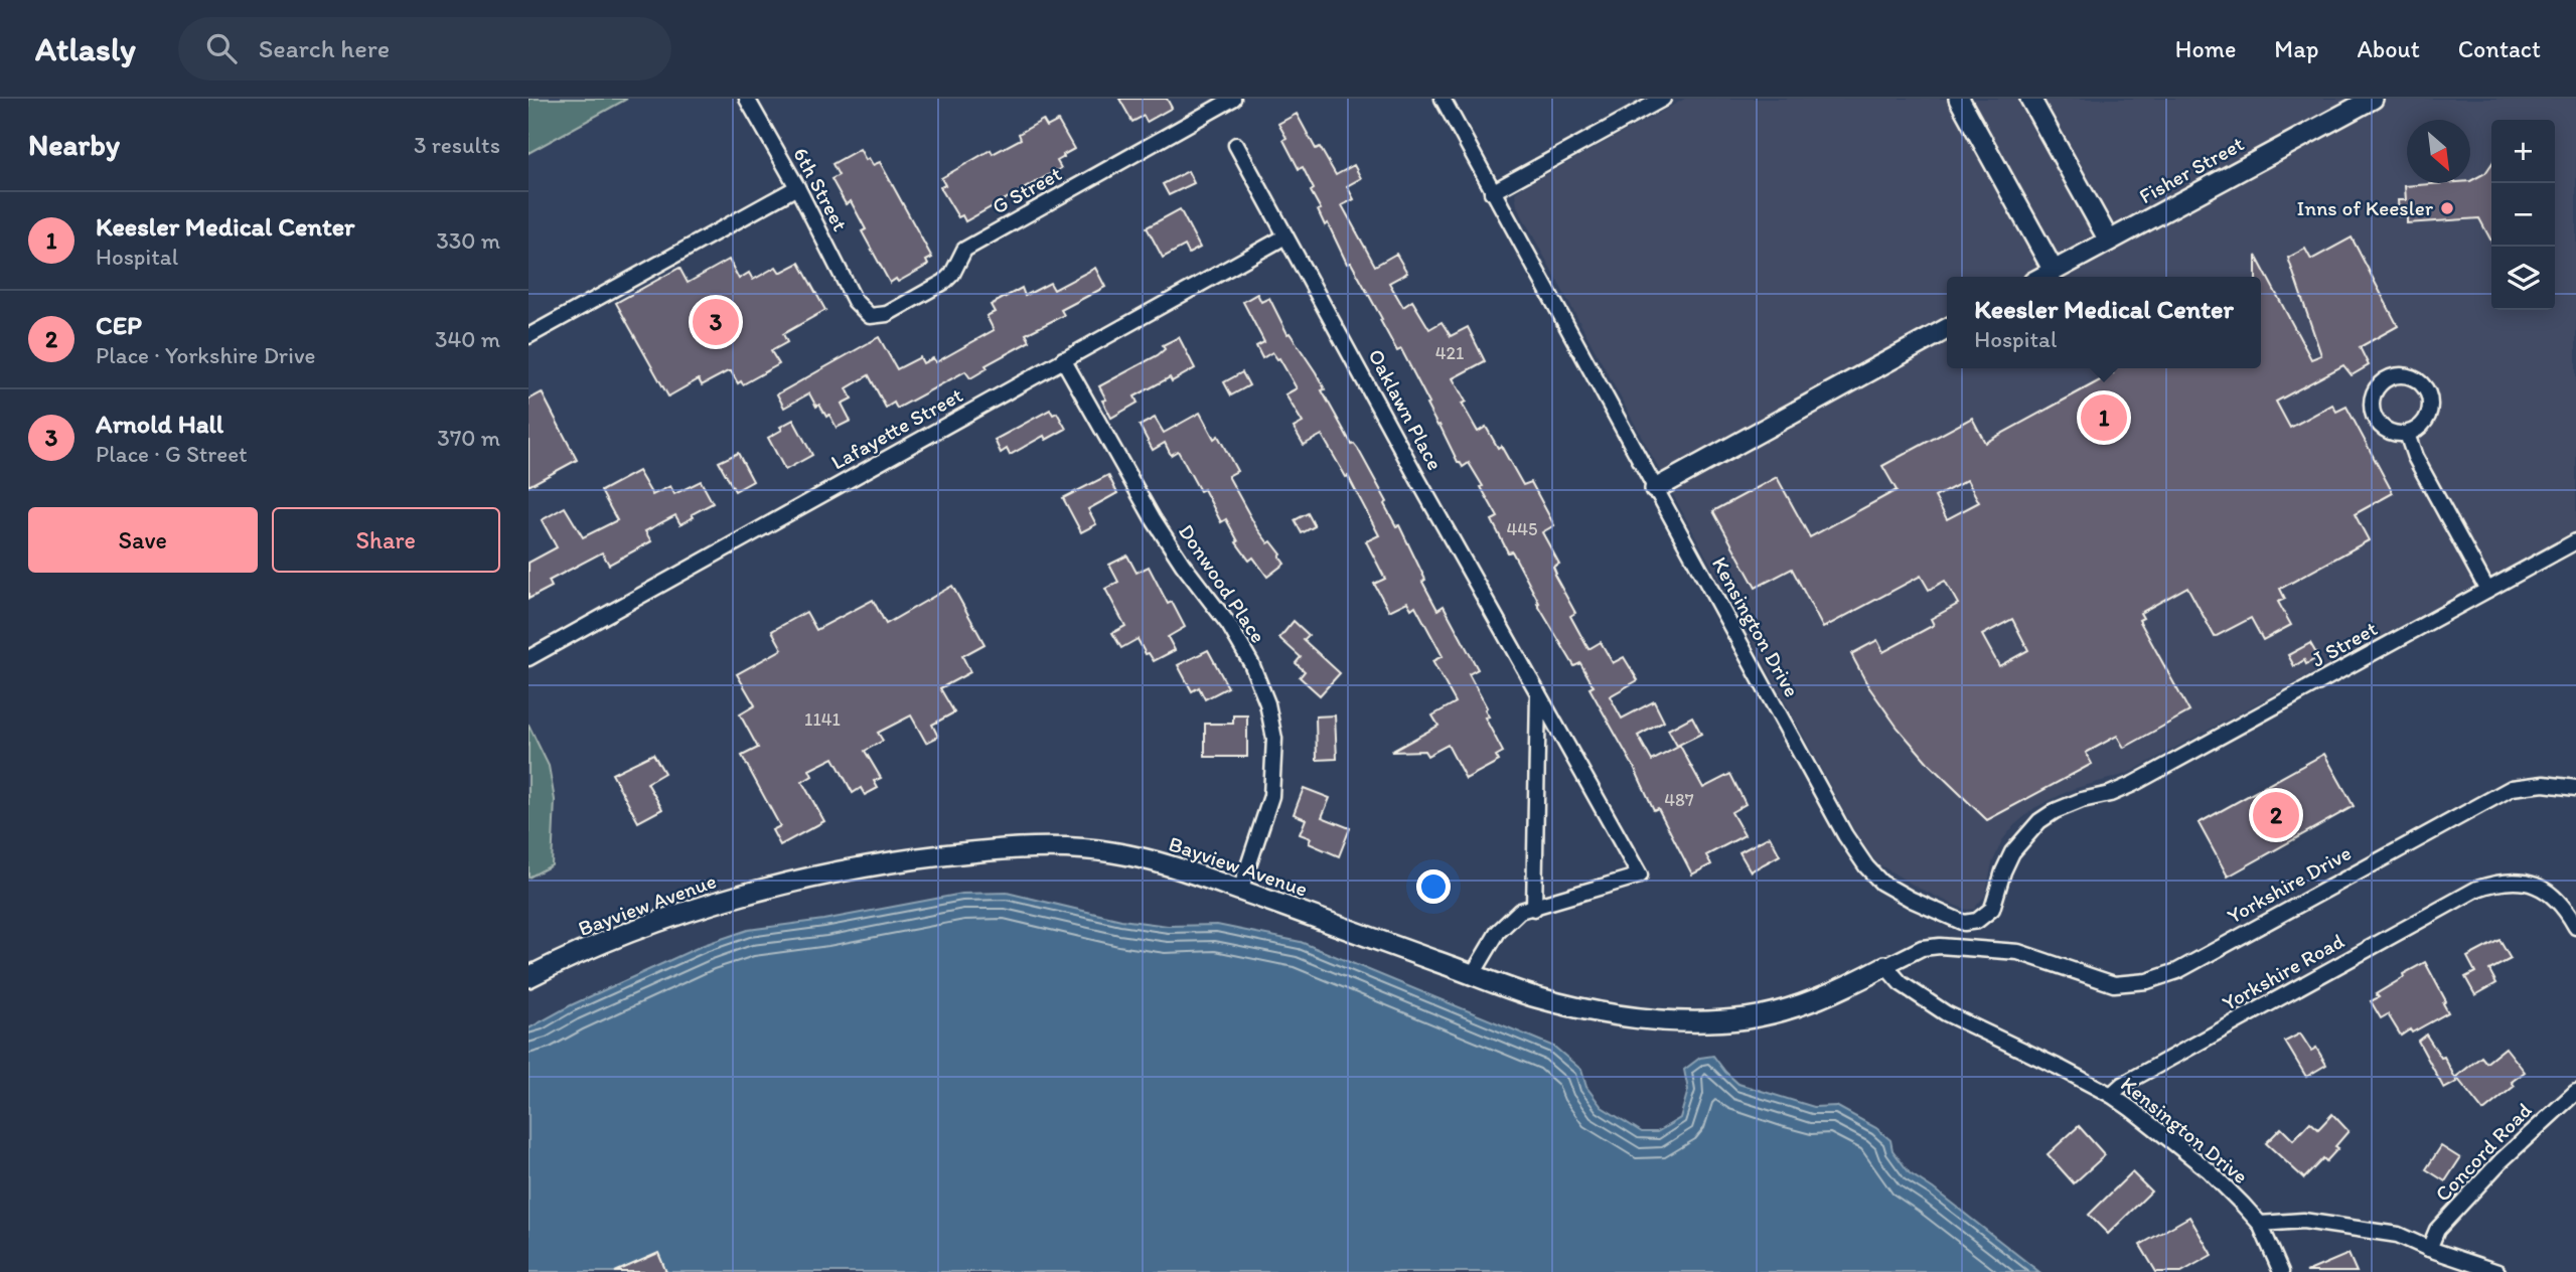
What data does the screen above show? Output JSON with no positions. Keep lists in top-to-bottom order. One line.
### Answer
{"streets":{"street":["Fisher Street","6th Street","G Street","Oaklawn Place","Lafayette Street","Donwood Place","Kensington Drive","J Street","Bayview Avenue","Yorkshire Drive","Yorkshire Road","Concord Road"]},"crossings":[["6th Street","G Street"],["Oaklawn Place","Lafayette Street"],["Oaklawn Place","Bayview Avenue"],["Lafayette Street","Donwood Place"],["Donwood Place","Bayview Avenue"],["Kensington Drive","J Street"],["Kensington Drive","Bayview Avenue"],["Kensington Drive","Yorkshire Drive"],["Kensington Drive","Yorkshire Road"],["Bayview Avenue","Yorkshire Drive"]],"places":["Inns of Keesler"],"house_numbers":["421","445","1141","487"],"north":"bottom right","page":{"header":"Atlasly","search":"Search here","nav":["Home","Map","About","Contact"],"heading":["Nearby","3 results"],"map_buttons":["+","−"],"list":[{"mark":"1","name":"Keesler Medical Center","note":"Hospital","value":"330 m"},{"mark":"2","name":"CEP","note":"Place · Yorkshire Drive","value":"340 m"},{"mark":"3","name":"Arnold Hall","note":"Place · G Street","value":"370 m"}],"popup":["Keesler Medical Center","Hospital"],"pins":["3","1","2"],"buttons":["Save","Share"]}}
